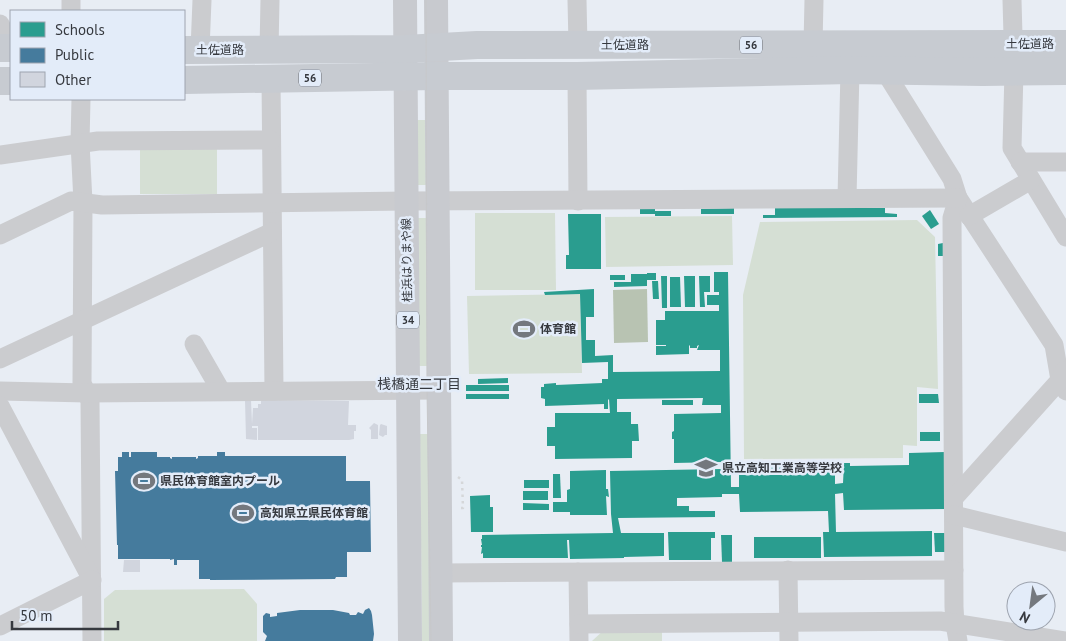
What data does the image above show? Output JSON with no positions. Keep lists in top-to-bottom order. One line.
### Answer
{"streets":{"highway":["土佐道路","56"],"main road":["桂浜はりまや線","34"]},"crossings":[["土佐道路","桂浜はりまや線"],["56","桂浜はりまや線"]],"districts":["桟橋通二丁目"],"places":{"sports":["体育館","県民体育館室内プール","高知県立県民体育館"],"school or university":["県立高知工業高等学校"]},"legend":["Schools","Public","Other"],"scale_bar":"50 m","north":"bottom left"}
